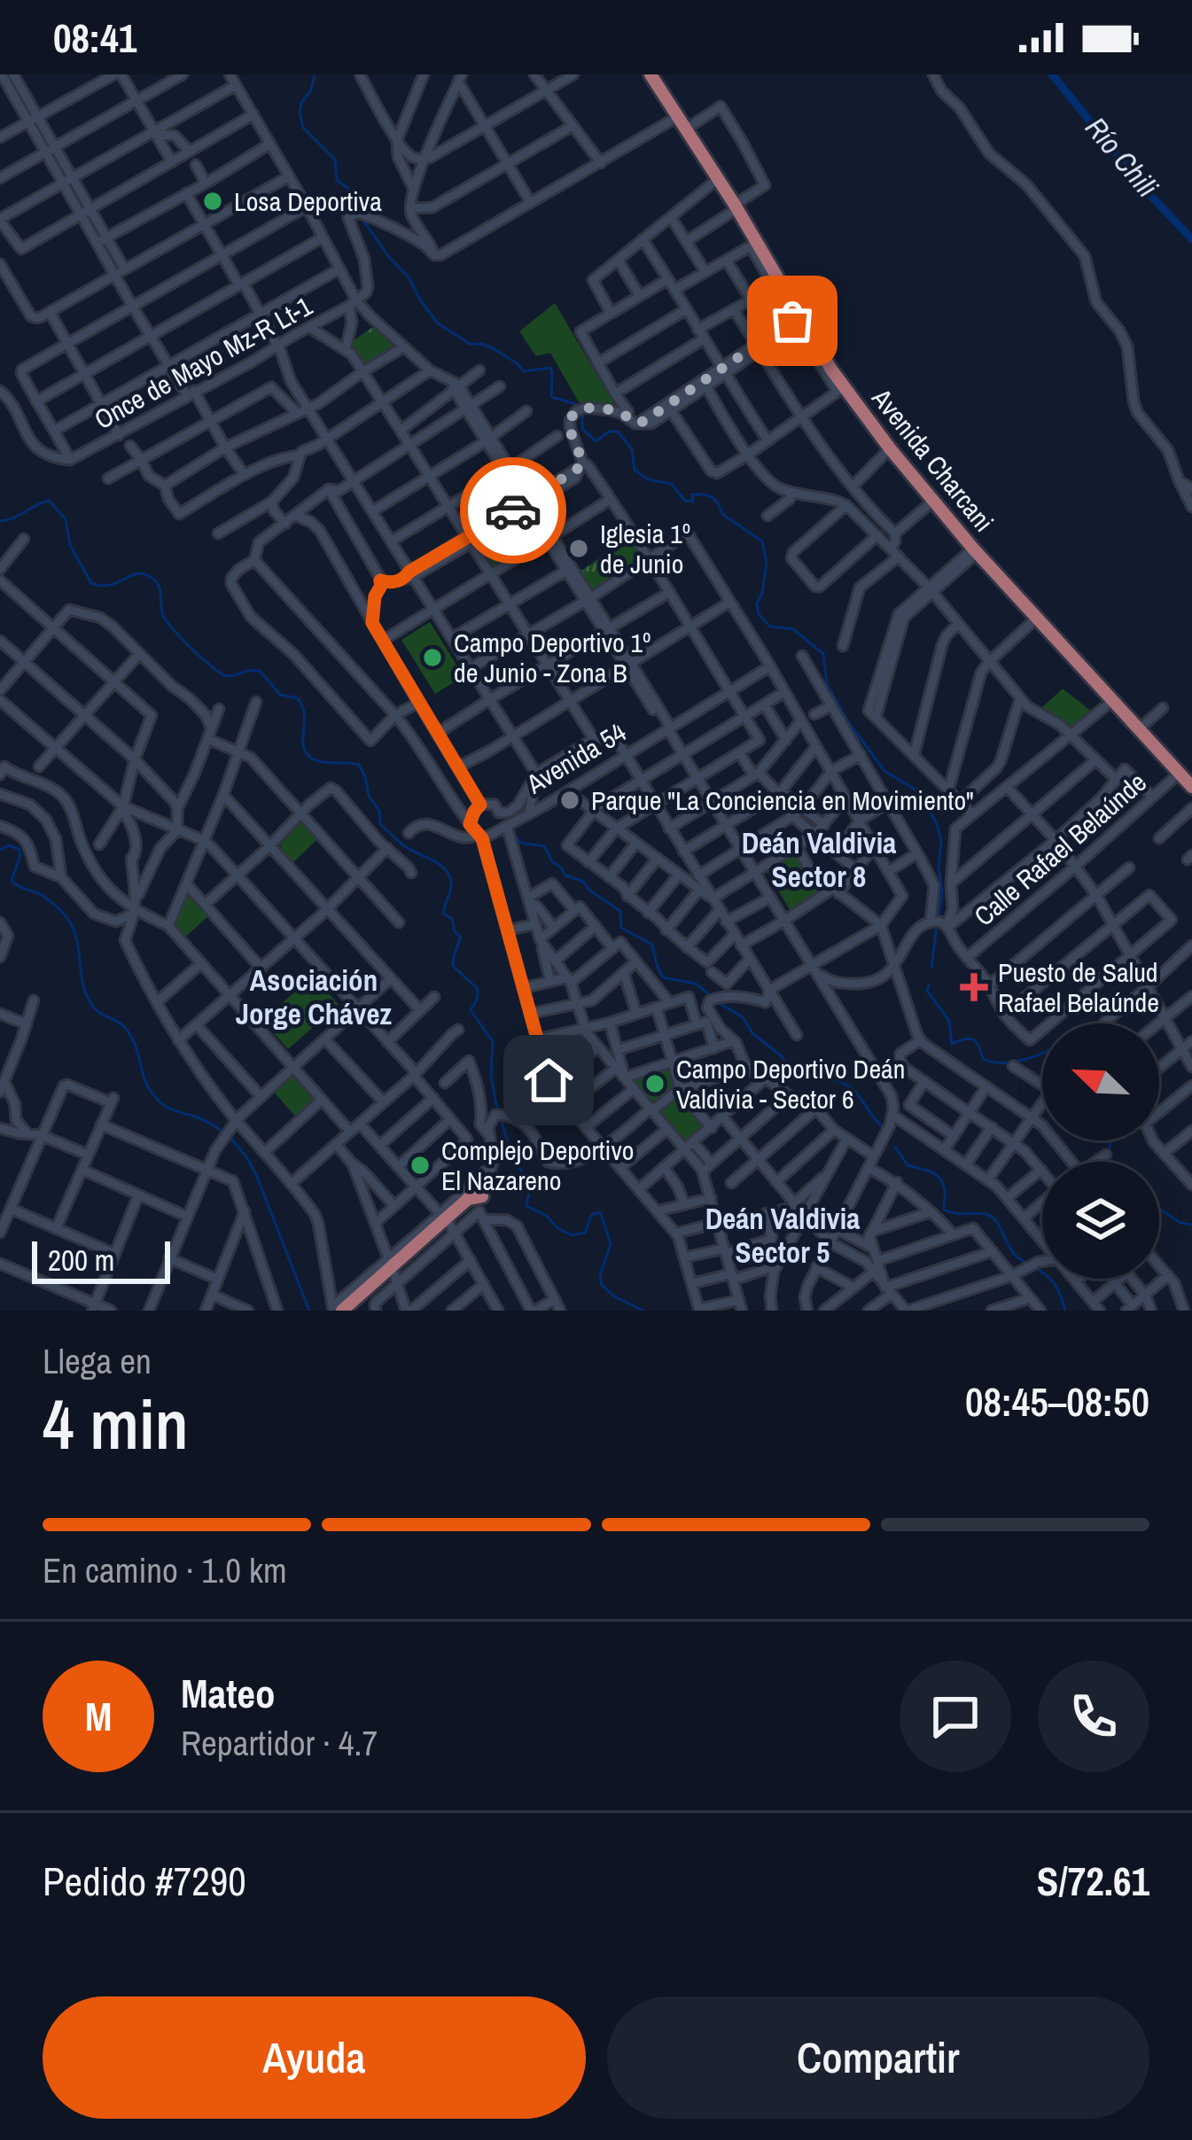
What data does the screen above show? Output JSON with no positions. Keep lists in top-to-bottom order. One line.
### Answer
{"streets":{"main road":["Avenida Charcani"],"street":["Once de Mayo Mz-R Lt-1","Avenida 54","Calle Rafael Belaúnde"]},"crossings":[["Avenida Charcani","Calle Rafael Belaúnde"]],"districts":["Deán Valdivia Sector 8","Asociación Jorge Chávez","Deán Valdivia Sector 5"],"water":["Río Chili"],"places":{"other":["Losa Deportiva","Iglesia 1º de Junio","Campo Deportivo 1º de Junio - Zona B","Parque \"La Conciencia en Movimiento\"","Campo Deportivo Deán Valdivia - Sector 6","Complejo Deportivo El Nazareno"],"health":["Puesto de Salud Rafael Belaúnde"]},"scale_bar":"200 m","north":"top left","page":{"status":"08:41","scale":"200 m","heading":["4 min","Llega en","08:45–08:50"],"panel":["Mateo","Repartidor · 4.7","Pedido #7290","S/72.61"],"bar":"En camino · 1.0 km","round":"M","buttons":["Ayuda","Compartir"]}}
